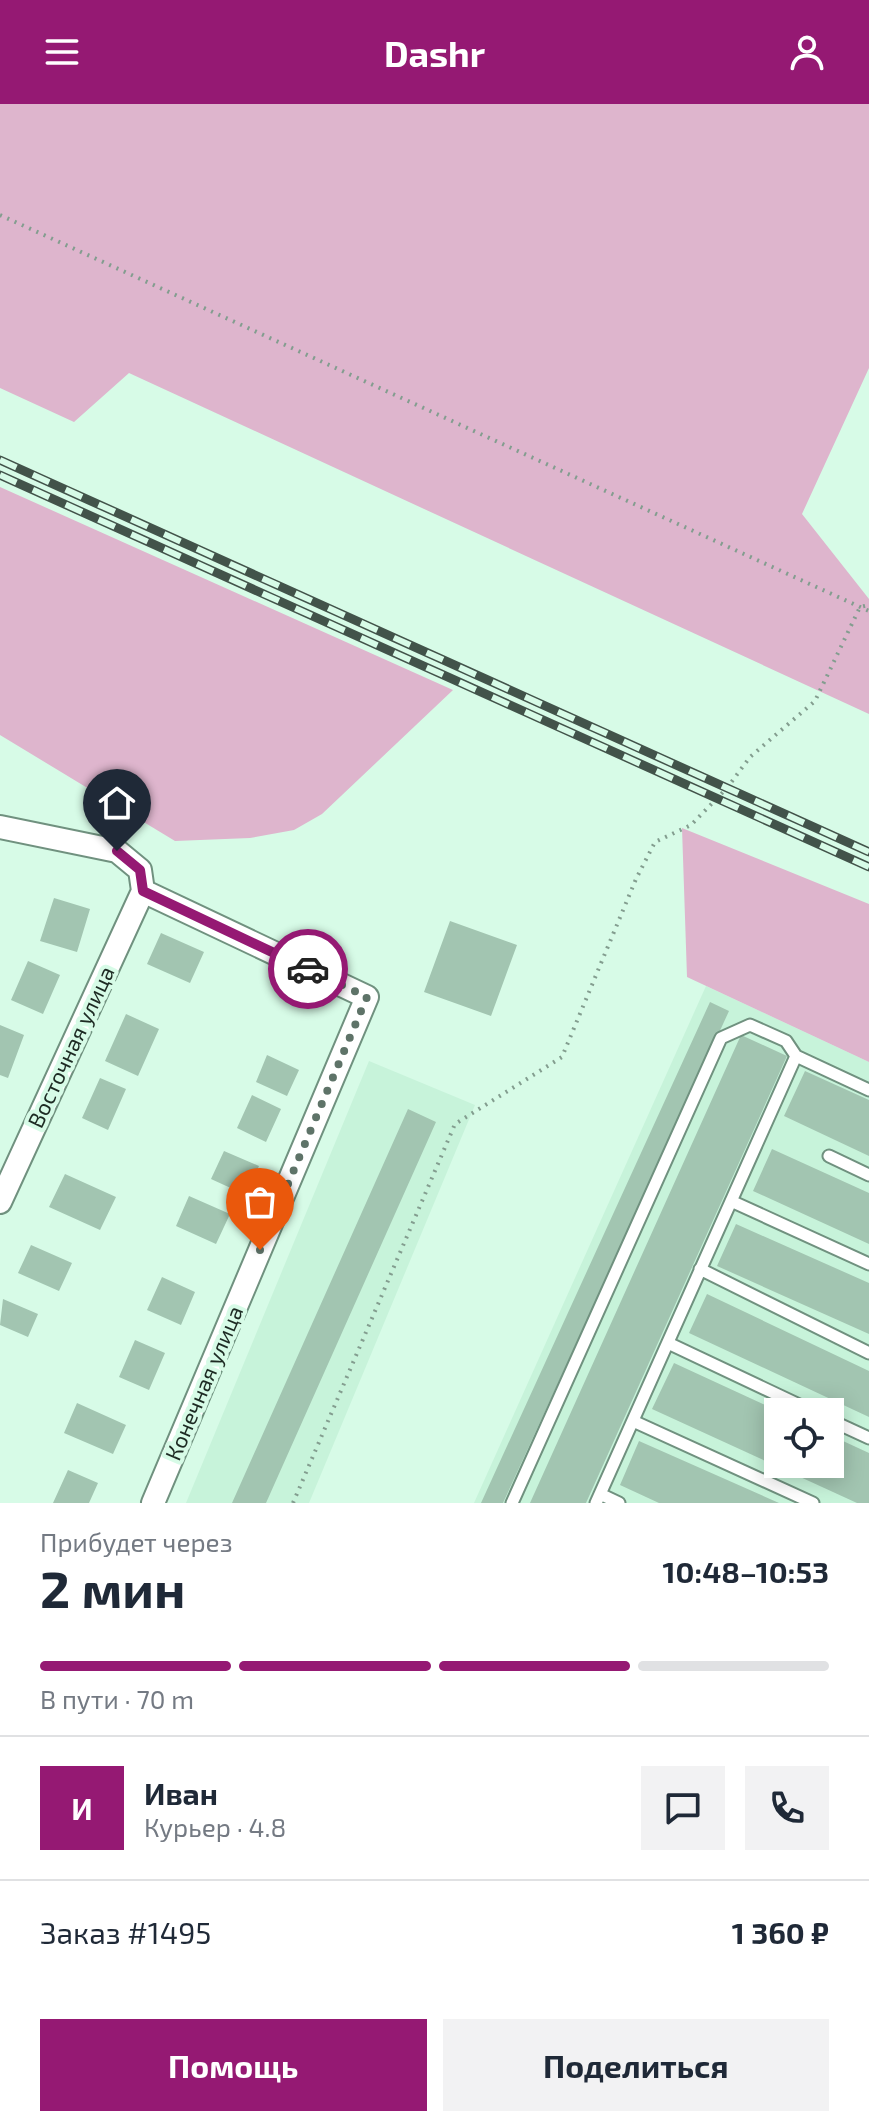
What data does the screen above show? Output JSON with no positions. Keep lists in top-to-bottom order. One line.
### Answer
{"streets":{"street":["Восточная улица","Конечная улица"]},"crossings":[["Восточная улица","Конечная улица"]],"page":{"header":"Dashr","heading":["2 мин","Прибудет через","10:48–10:53"],"panel":["Иван","Курьер · 4.8","Заказ #1495","1 360 ₽"],"bar":"В пути · 70 m","round":"И","buttons":["Помощь","Поделиться"]}}
